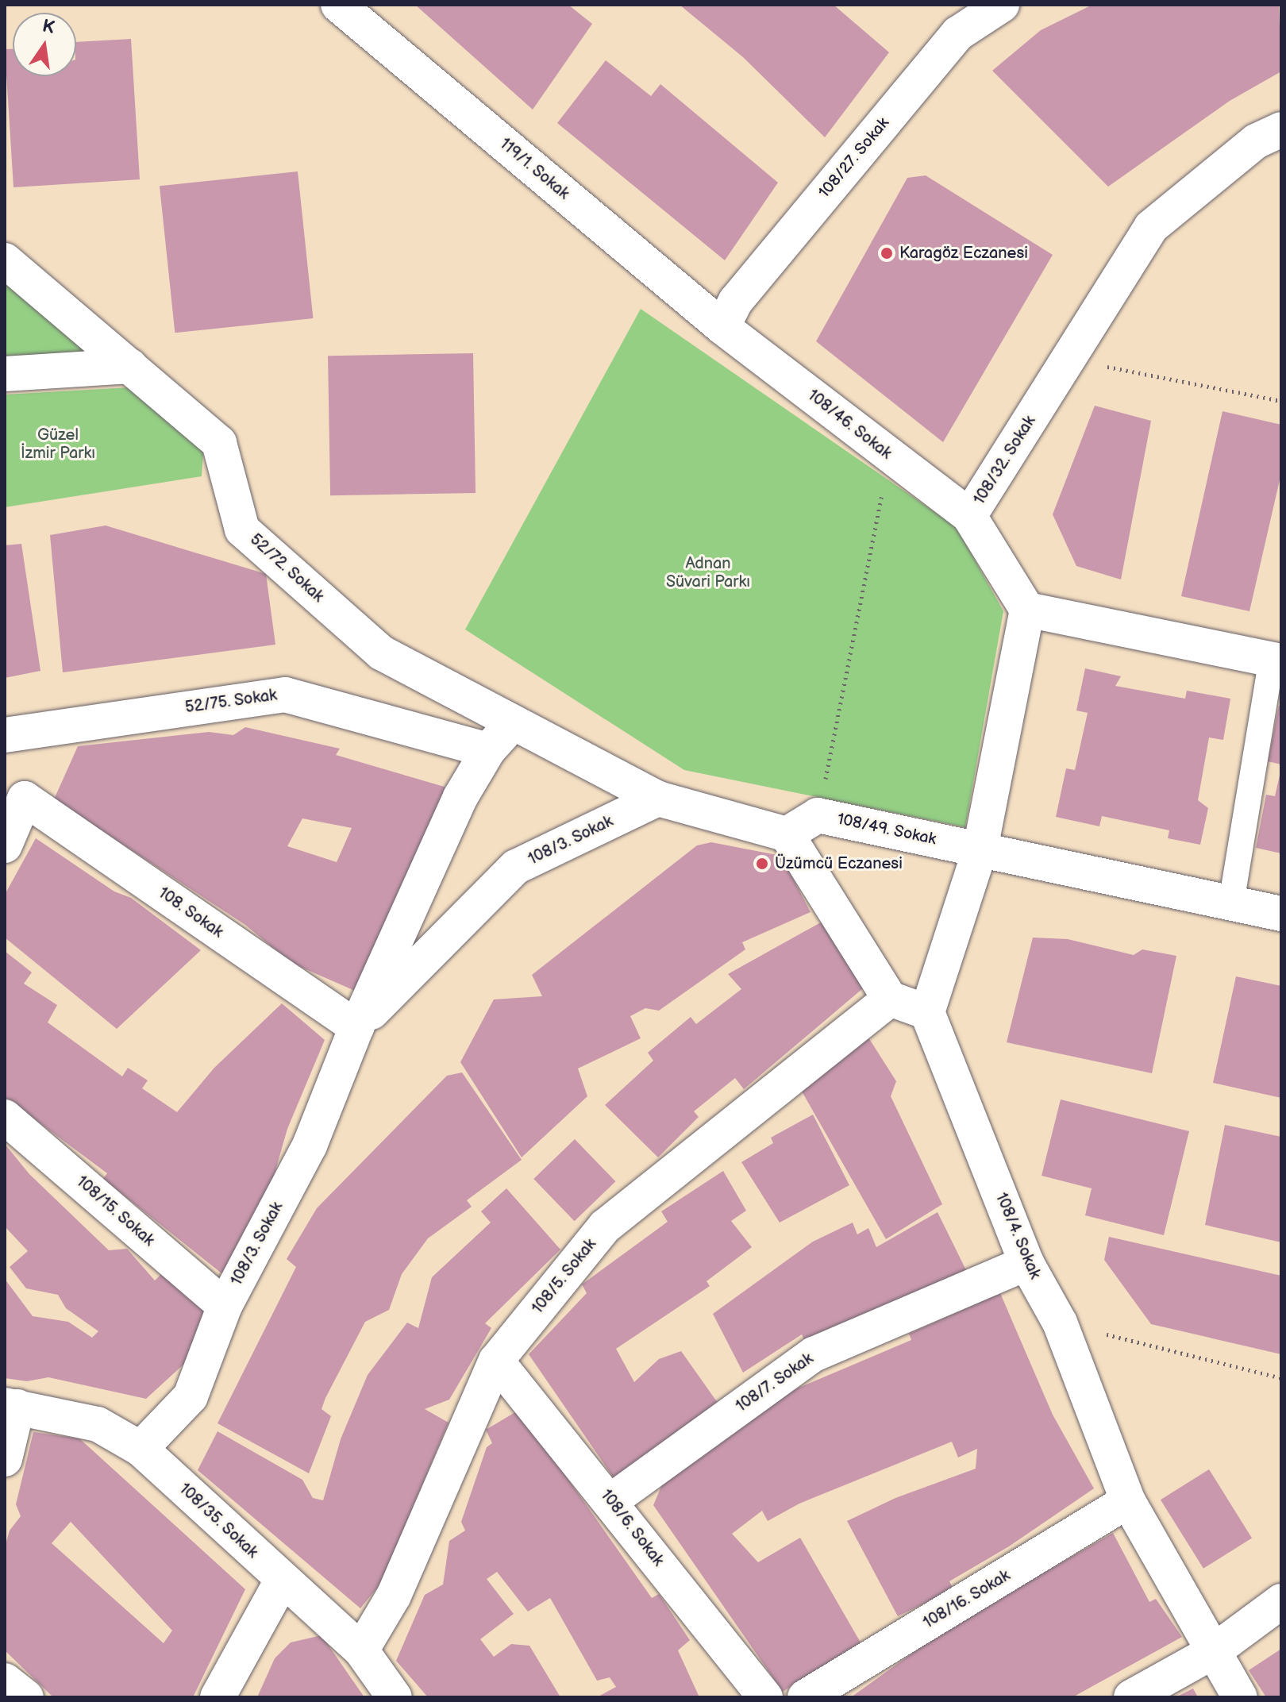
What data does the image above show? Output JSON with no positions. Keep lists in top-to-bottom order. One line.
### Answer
{"streets":{"street":["108/27. Sokak","119/1. Sokak","108/46. Sokak","108/32. Sokak","52/72. Sokak","52/75. Sokak","108/49. Sokak","108/3. Sokak","108. Sokak","108/15. Sokak","108/4. Sokak","108/5. Sokak","108/7. Sokak","108/35. Sokak","108/6. Sokak","108/16. Sokak"]},"crossings":[["108/27. Sokak","119/1. Sokak"],["108/27. Sokak","108/46. Sokak"],["119/1. Sokak","108/46. Sokak"],["108/46. Sokak","108/32. Sokak"],["52/75. Sokak","108/3. Sokak"],["108/3. Sokak","108. Sokak"],["108/3. Sokak","108/15. Sokak"],["108/3. Sokak","108/35. Sokak"],["108/4. Sokak","108/7. Sokak"],["108/4. Sokak","108/16. Sokak"],["108/5. Sokak","108/35. Sokak"],["108/5. Sokak","108/6. Sokak"],["108/7. Sokak","108/6. Sokak"]],"parks":["Güzel İzmir Parkı","Adnan Süvari Parkı"],"places":["Karagöz Eczanesi","Üzümcü Eczanesi"],"north":"top"}
